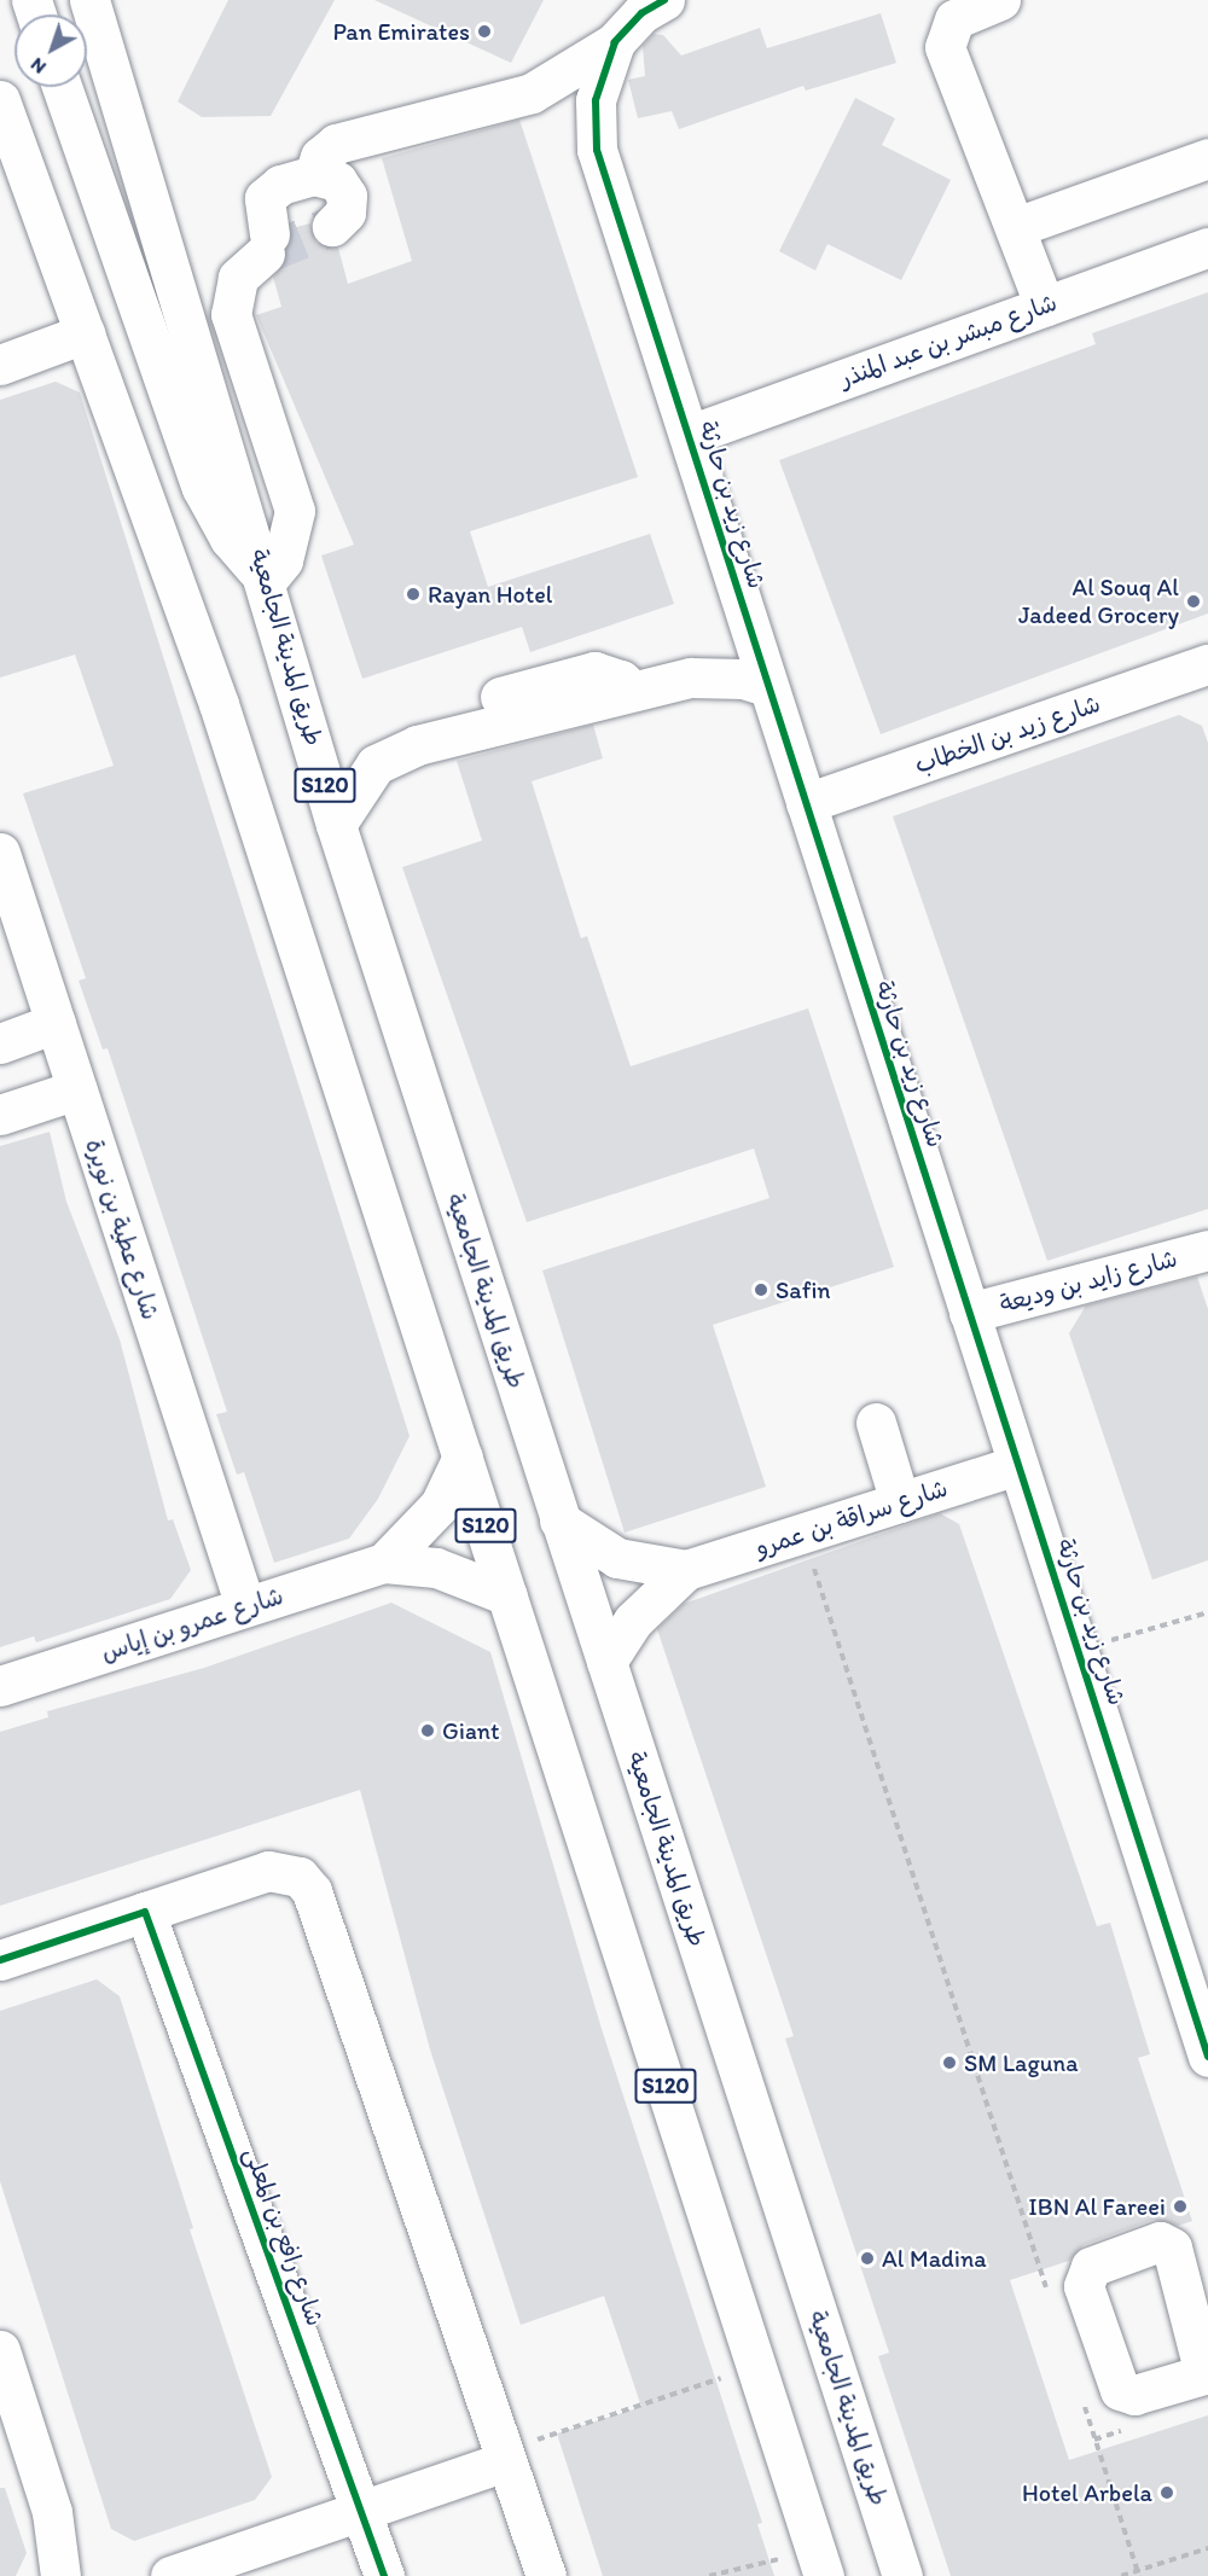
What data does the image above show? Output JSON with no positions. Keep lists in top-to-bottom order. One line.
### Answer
{"streets":{"street":["شارع مبشر بن عبد المنذر","شارع زيد بن حارثة","طريق المدينة الجامعية","شارع زيد بن الخطاب","S120","شارع عطية بن نويرة","شارع زايد بن وديعة","شارع سراقة بن عمرو","شارع عمرو بن إياس","شارع رافع بن المعلى"]},"crossings":[["شارع مبشر بن عبد المنذر","شارع زيد بن حارثة"],["شارع زيد بن حارثة","شارع زيد بن الخطاب"],["شارع زيد بن حارثة","شارع زايد بن وديعة"],["شارع زيد بن حارثة","شارع سراقة بن عمرو"],["طريق المدينة الجامعية","شارع سراقة بن عمرو"],["S120","شارع عمرو بن إياس"],["شارع عطية بن نويرة","شارع عمرو بن إياس"]],"places":["Pan Emirates","Rayan Hotel","Al Souq Al Jadeed Grocery","Safin","Giant","SM Laguna","IBN Al Fareei","Al Madina","Hotel Arbela"],"north":"bottom left"}
